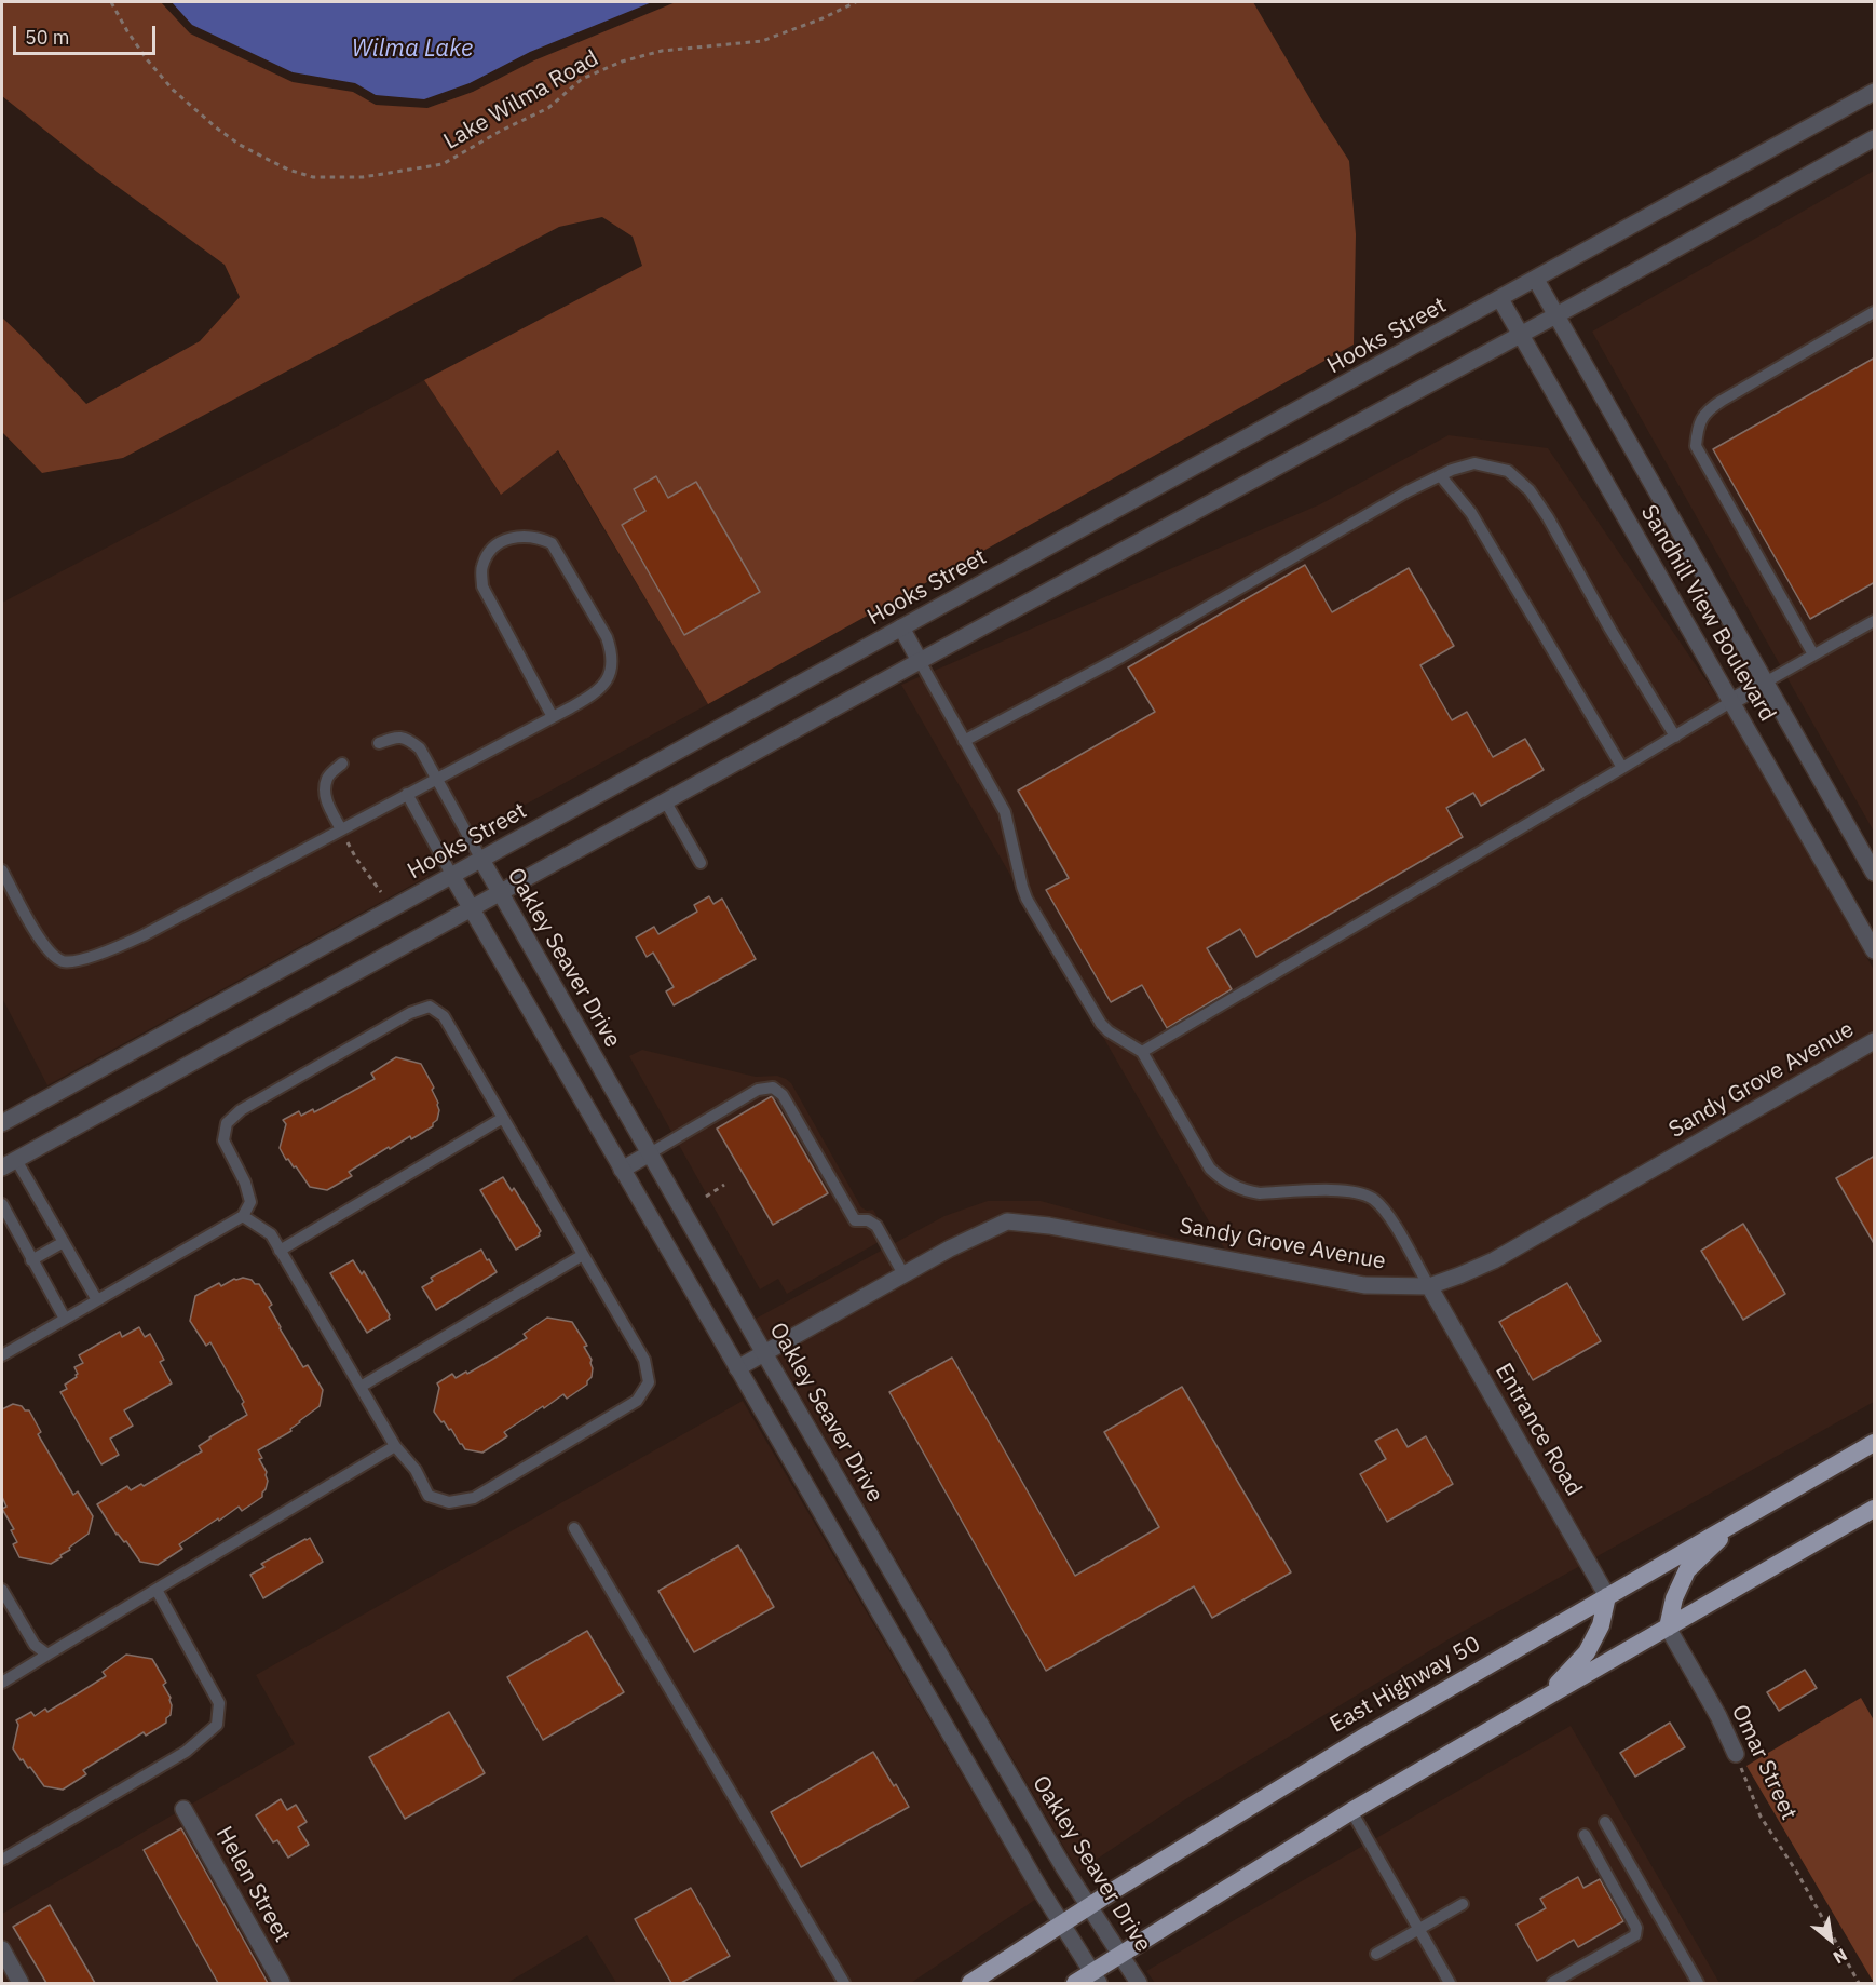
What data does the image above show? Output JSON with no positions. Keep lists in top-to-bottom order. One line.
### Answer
{"streets":{"highway":["East Highway 50"],"street":["Hooks Street","Sandhill View Boulevard","Oakley Seaver Drive","Sandy Grove Avenue","Entrance Road","Omar Street","Helen Street"],"path":["Lake Wilma Road"]},"crossings":[["Hooks Street","Sandhill View Boulevard"],["Hooks Street","Oakley Seaver Drive"],["Oakley Seaver Drive","Sandy Grove Avenue"],["Oakley Seaver Drive","East Highway 50"],["Sandy Grove Avenue","Entrance Road"],["Entrance Road","East Highway 50"]],"water":["Wilma Lake"],"scale_bar":"50 m","north":"bottom right"}
